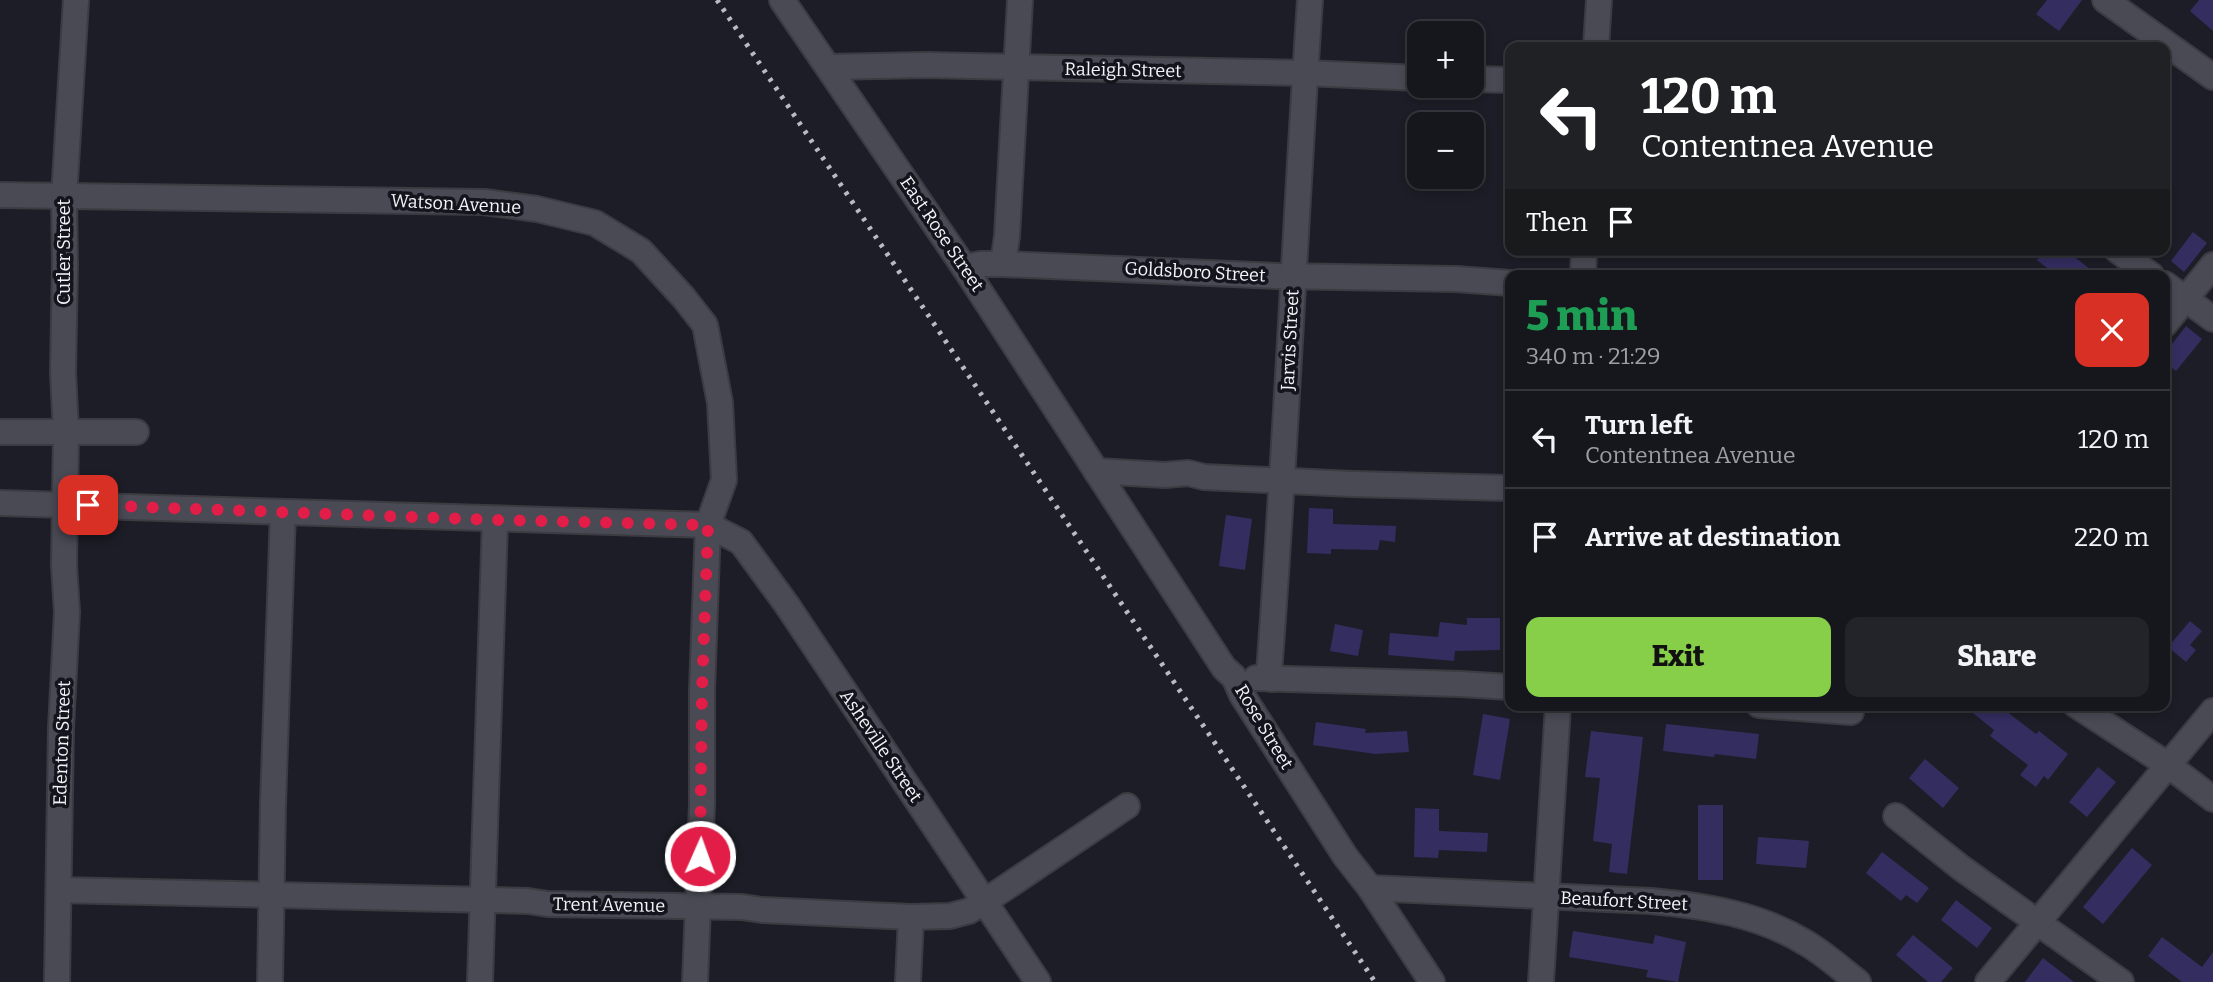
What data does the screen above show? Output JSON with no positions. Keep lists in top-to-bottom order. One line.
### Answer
{"streets":{"street":["Raleigh Street","Watson Avenue","East Rose Street","Cutler Street","Goldsboro Street","Jarvis Street","Rose Street","Edenton Street","Asheville Street","Beaufort Street","Trent Avenue"]},"crossings":[["Raleigh Street","East Rose Street"],["Raleigh Street","Jarvis Street"],["Watson Avenue","Cutler Street"],["Watson Avenue","Asheville Street"],["Watson Avenue","Trent Avenue"],["East Rose Street","Goldsboro Street"],["East Rose Street","Rose Street"],["Cutler Street","Edenton Street"],["Goldsboro Street","Jarvis Street"],["Rose Street","Beaufort Street"],["Edenton Street","Trent Avenue"],["Asheville Street","Trent Avenue"]],"page":{"map_buttons":["+","−"],"turn":["120 m","Contentnea Avenue"],"then":"Then","heading":["5 min","340 m · 21:29"],"list":[{"name":"Turn left","note":"Contentnea Avenue","value":"120 m"},{"name":"Arrive at destination","value":"220 m"}],"buttons":["Exit","Share"]}}
